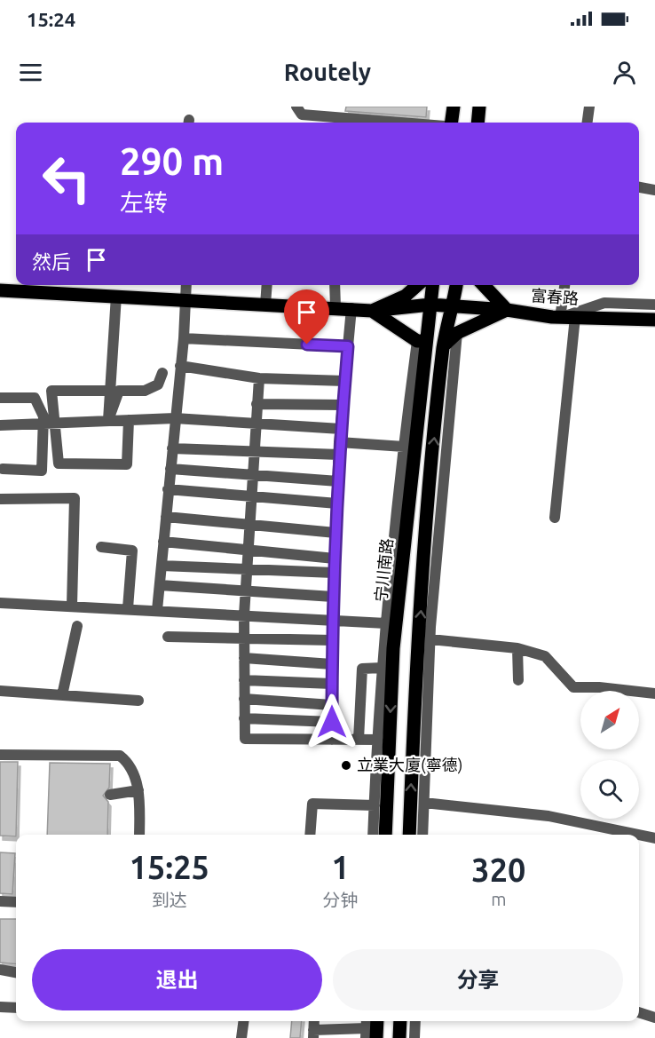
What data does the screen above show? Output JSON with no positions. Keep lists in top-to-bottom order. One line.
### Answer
{"streets":{"main road":["富春路","宁川南路"]},"crossings":[["富春路","宁川南路"]],"places":["立業大廈(寧德)"],"north":"top right","page":{"status":"15:24","header":"Routely","turn":["290 m","左转"],"then":"然后","eta":["15:25","到达","1","分钟","320","m"],"buttons":["退出","分享"]}}
